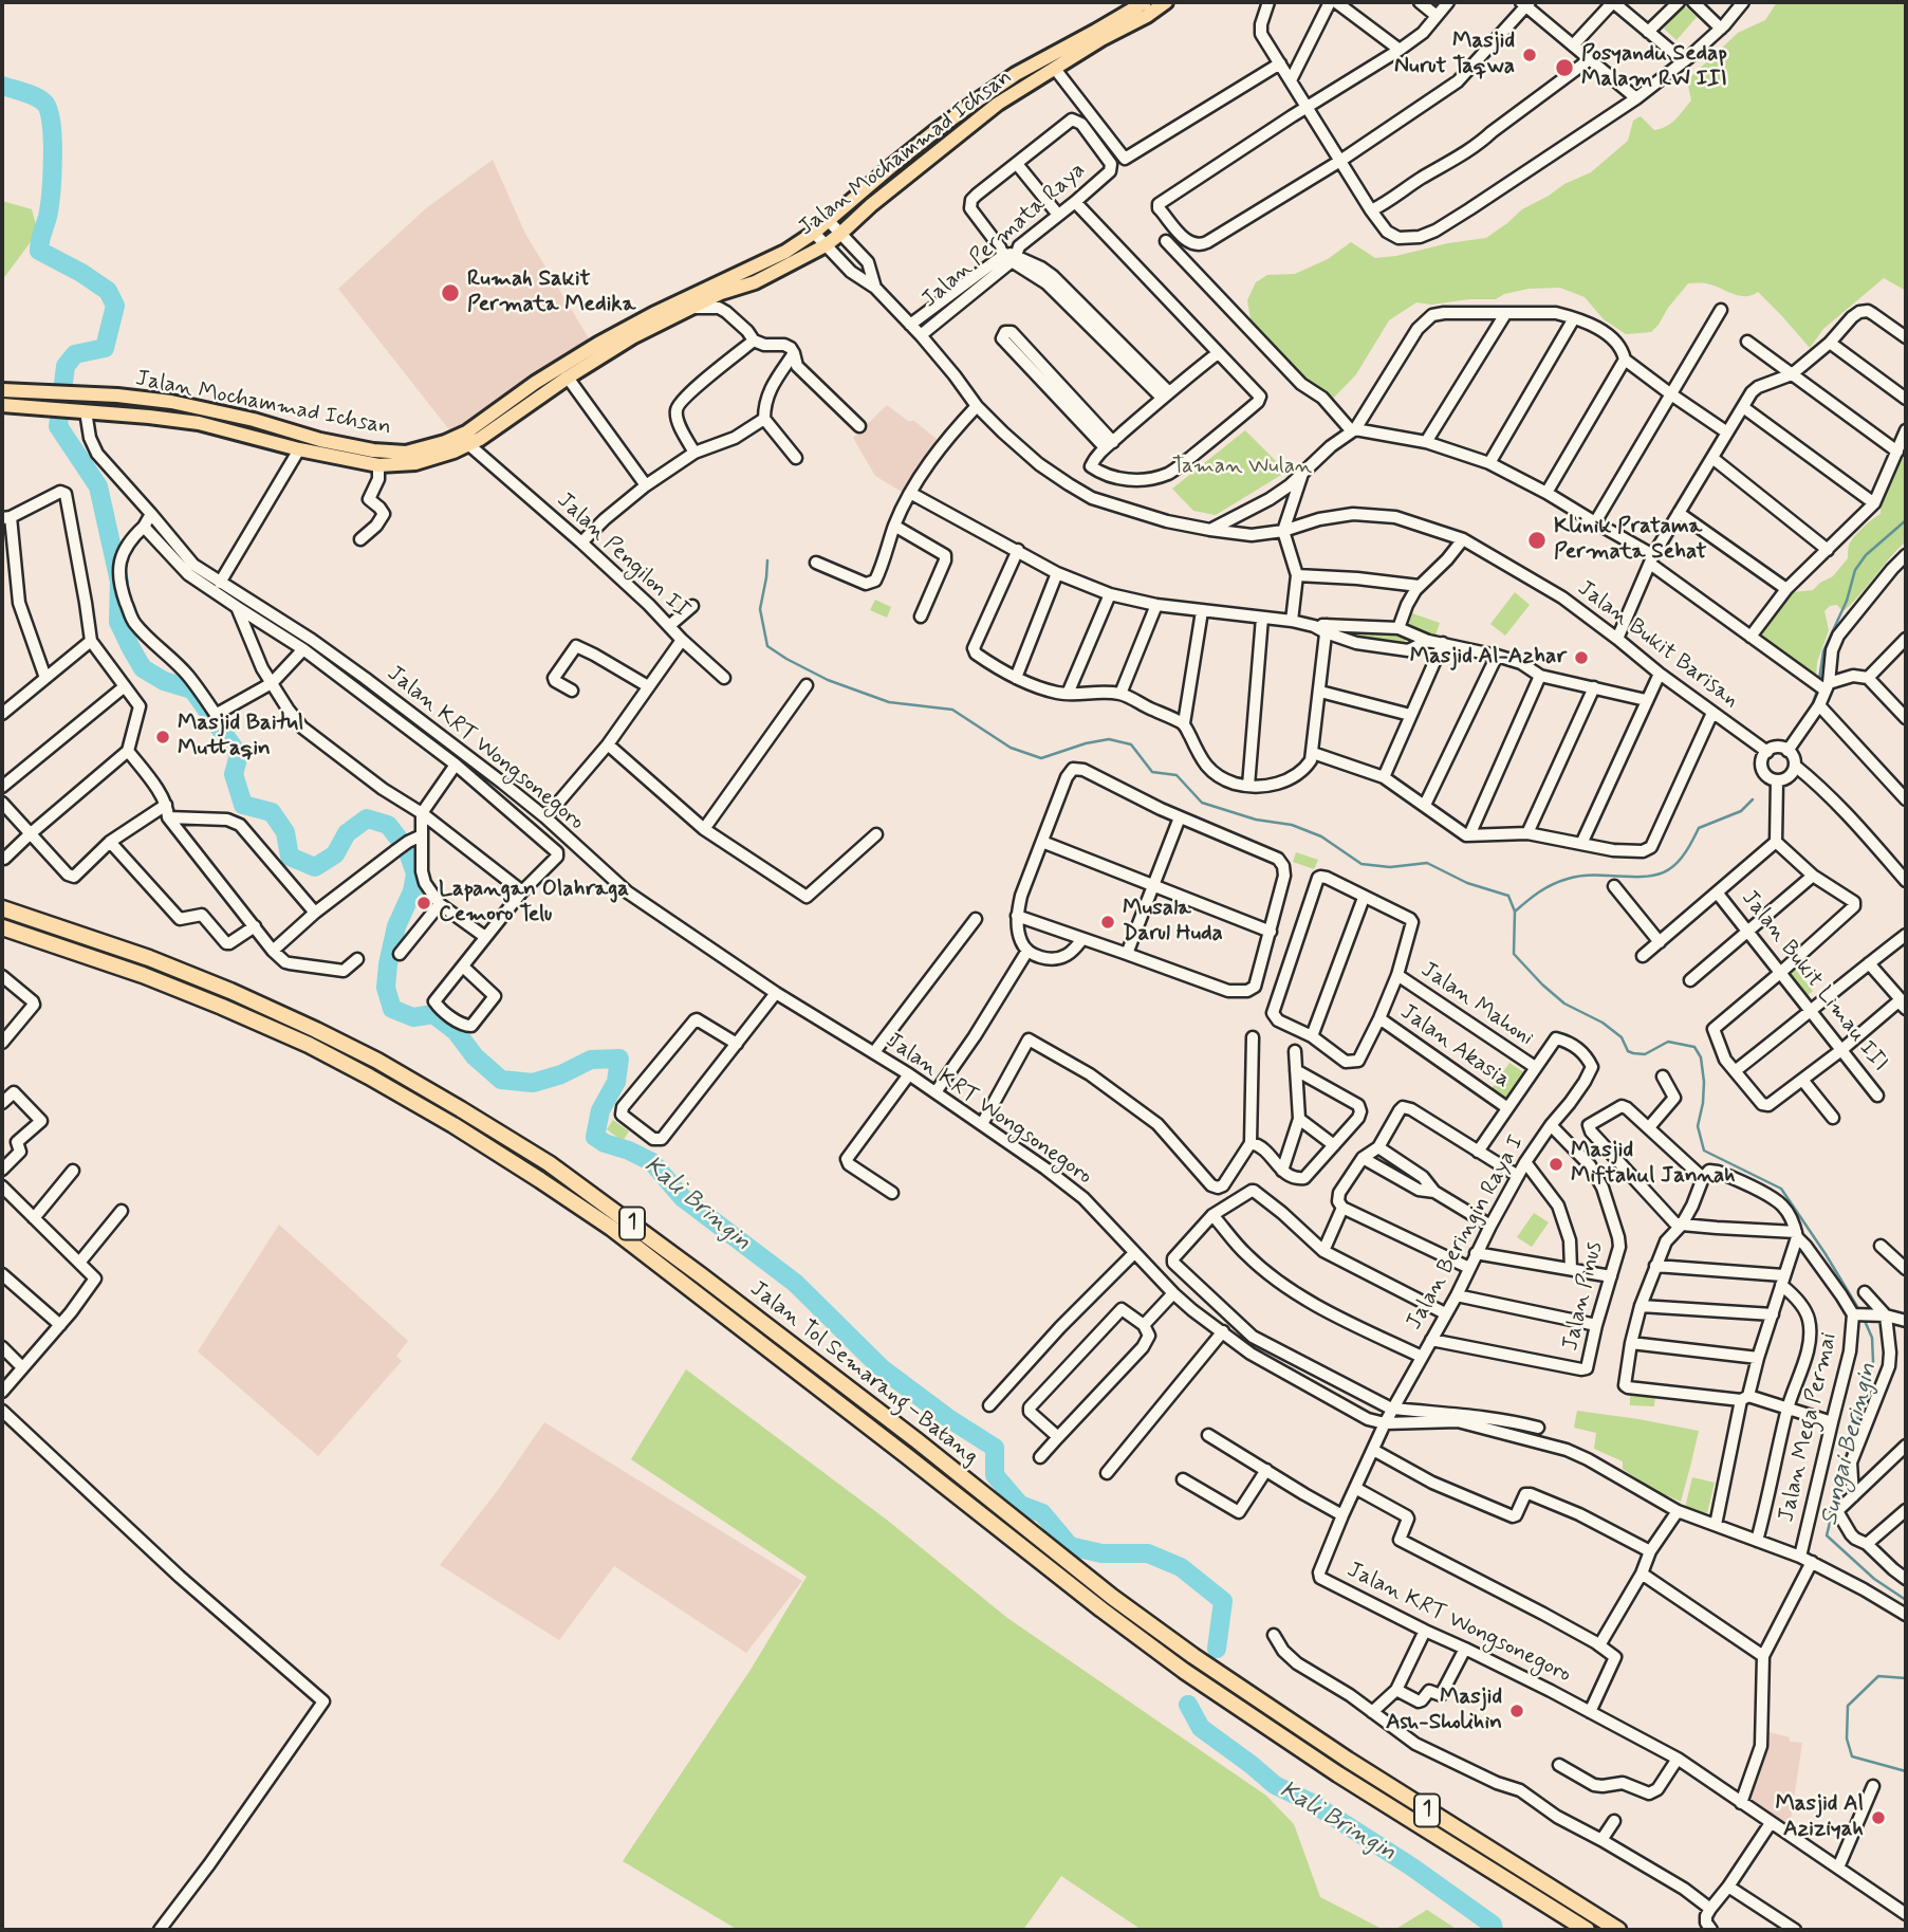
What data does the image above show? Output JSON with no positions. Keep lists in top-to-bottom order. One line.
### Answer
{"streets":{"highway":["1","Jalan Tol Semarang–Batang"],"main road":["Jalan Mochammad Ichsan"],"street":["Jalan Permata Raya","Jalan Pengilon II","Jalan Bukit Barisan","Jalan KRT Wongsonegoro","Jalan Bukit Limau III","Jalan Mahoni","Jalan Akasia","Jalan Beringin Raya I","Jalan Pinus","Jalan Mega Permai"]},"crossings":[["Jalan Mochammad Ichsan","Jalan Pengilon II"],["Jalan Mochammad Ichsan","Jalan Bukit Barisan"],["Jalan Mochammad Ichsan","Jalan KRT Wongsonegoro"],["Jalan Permata Raya","Jalan Bukit Barisan"],["Jalan Pengilon II","Jalan KRT Wongsonegoro"],["Jalan KRT Wongsonegoro","Jalan Beringin Raya I"],["Jalan Mahoni","Jalan Beringin Raya I"],["Jalan Beringin Raya I","Jalan Pinus"]],"water":["Kali Bringin","Sungai Beringin"],"parks":["Taman Wulan"],"places":["Masjid Nurut Taqwa","Posyandu Sedap Malam RW III","Rumah Sakit Permata Medika","Klinik Pratama Permata Sehat","Masjid Al-Azhar","Masjid Baitul Muttaqin","Lapangan Olahraga Cemoro Telu","Musala Darul Huda","Masjid Miftahul Jannah","Masjid Ash-Sholihin","Masjid Al Aziziyah"]}
